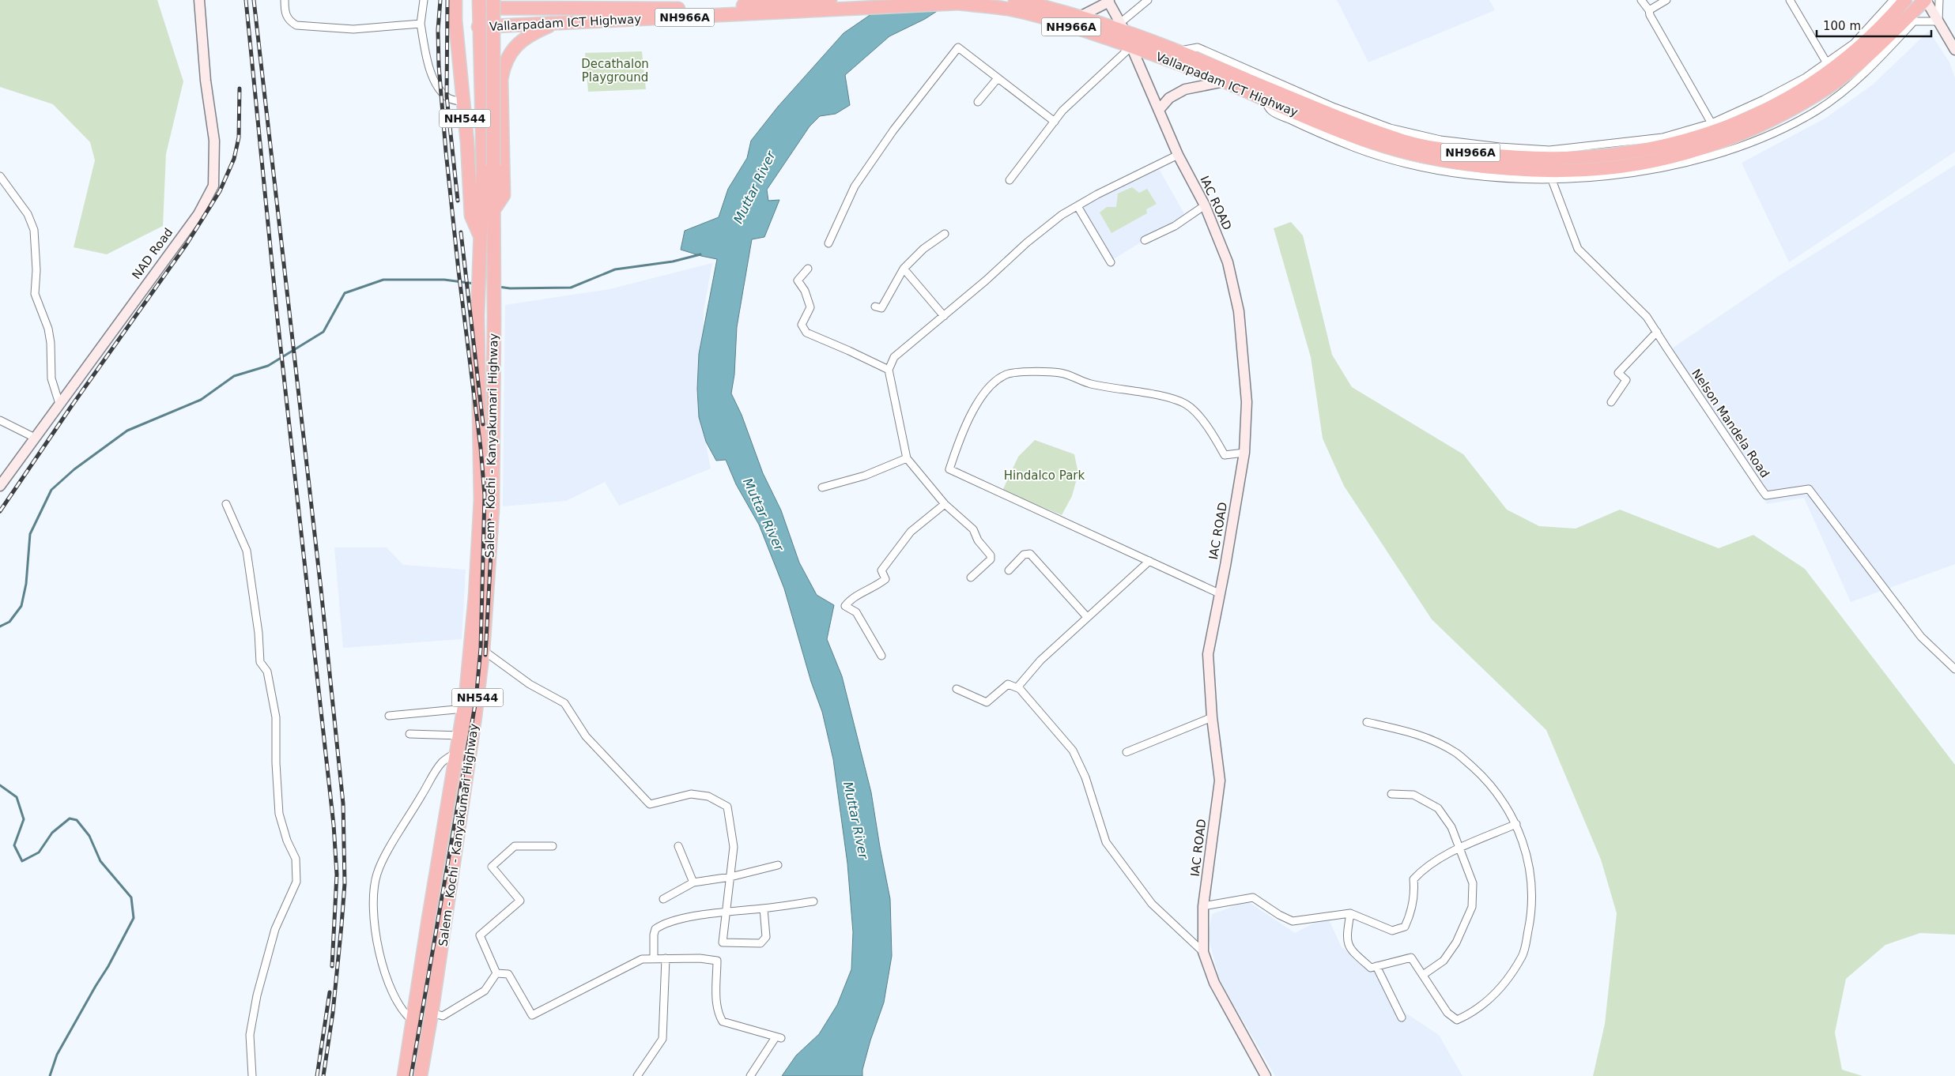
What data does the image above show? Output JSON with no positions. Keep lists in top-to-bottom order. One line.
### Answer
{"streets":{"highway":["NH966A","Vallarpadam ICT Highway","NH544","Salem - Kochi - Kanyakumari Highway"],"main road":["IAC ROAD","NAD Road"],"street":["Nelson Mandela Road"]},"crossings":[["Vallarpadam ICT Highway","IAC ROAD"],["Vallarpadam ICT Highway","Salem - Kochi - Kanyakumari Highway"],["NH544","Salem - Kochi - Kanyakumari Highway"]],"water":["Muttar River"],"parks":["Decathalon Playground","Hindalco Park"],"scale_bar":"100 m"}
